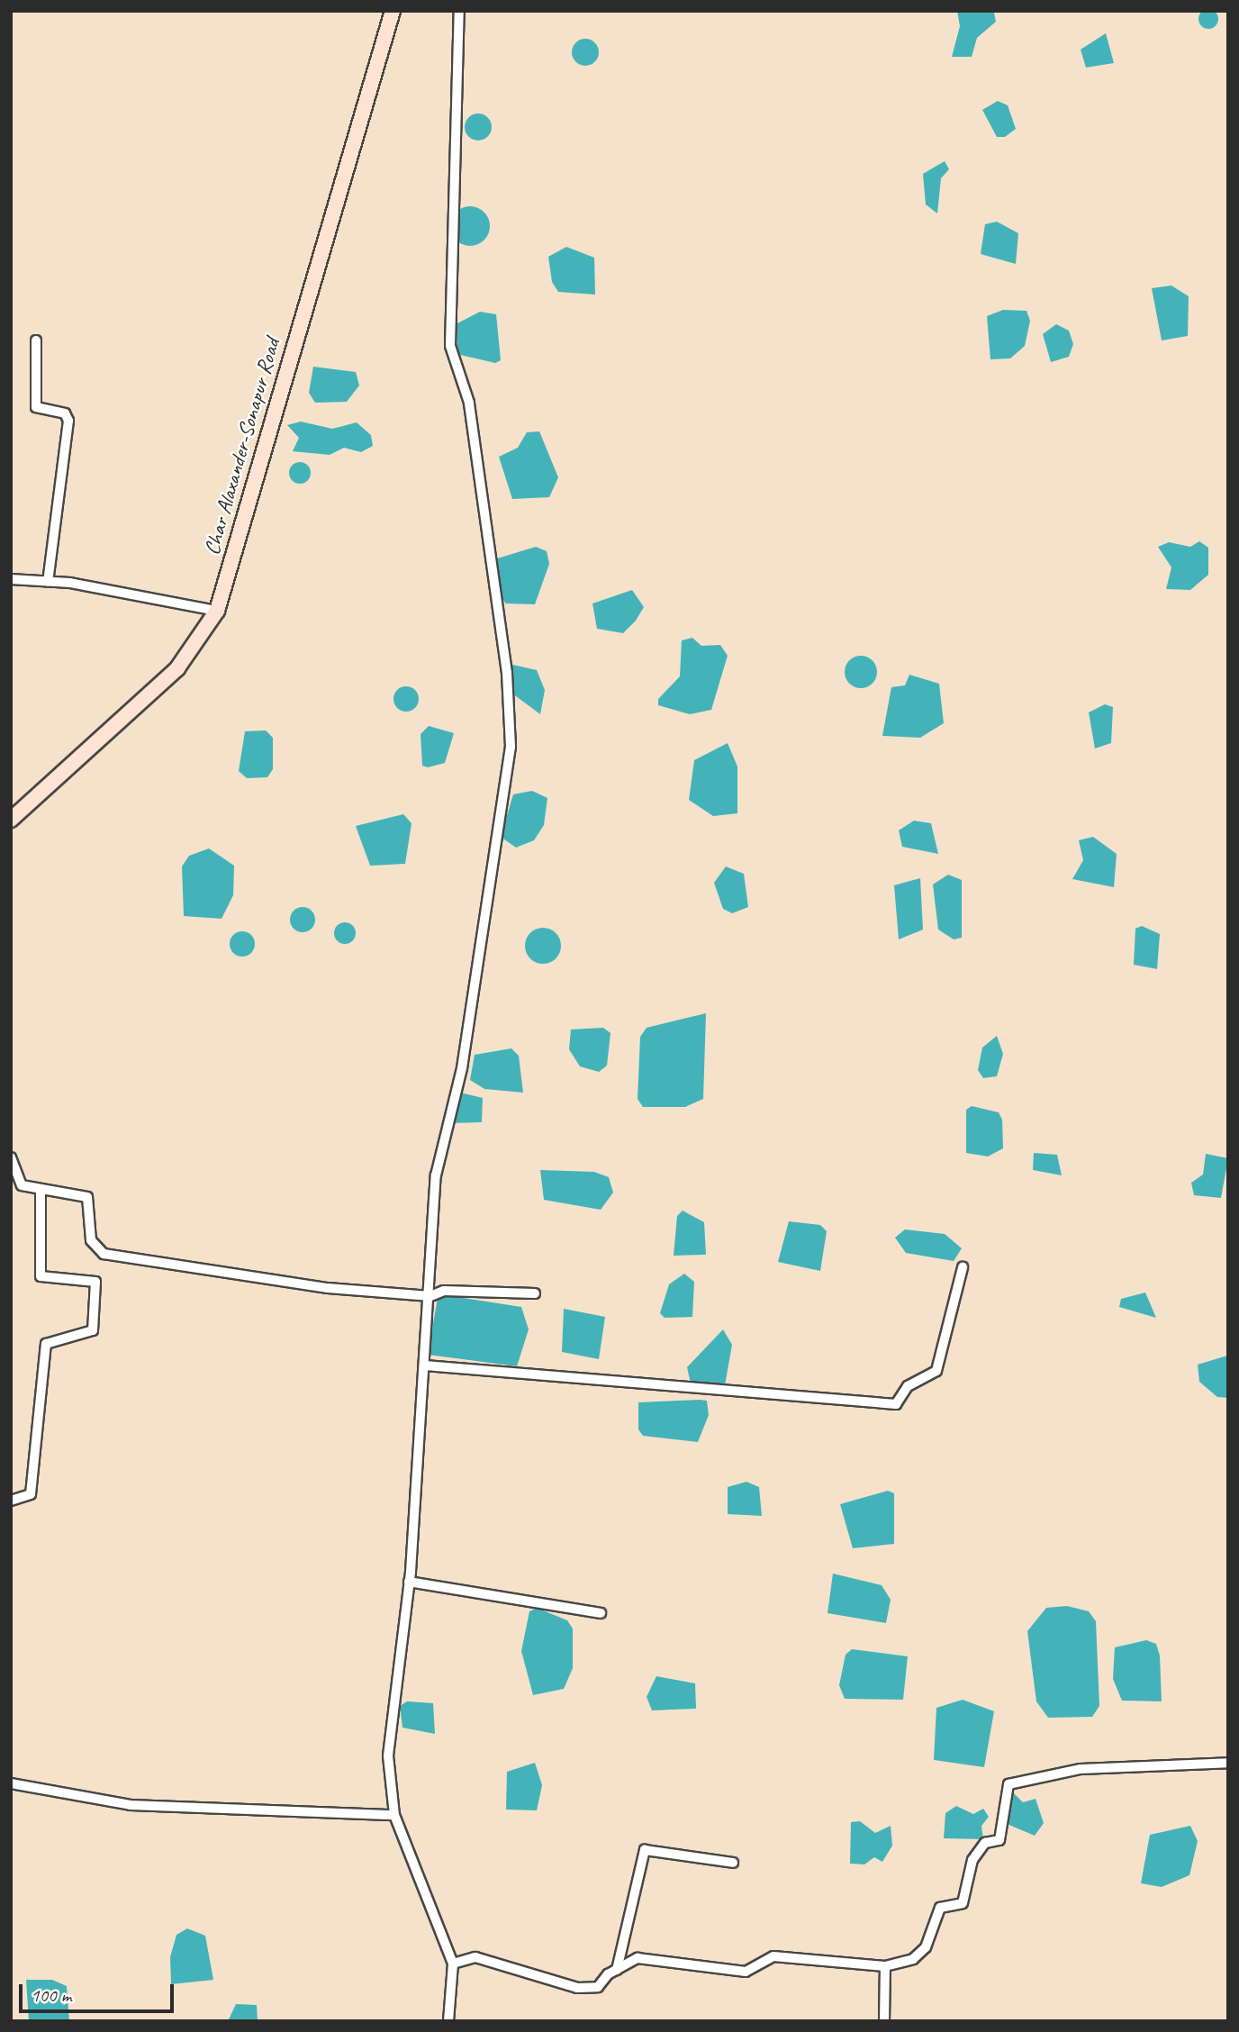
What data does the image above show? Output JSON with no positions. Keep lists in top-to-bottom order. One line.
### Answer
{"streets":{"main road":["Char Alaxander-Sonapur Road"]},"scale_bar":"100 m"}
